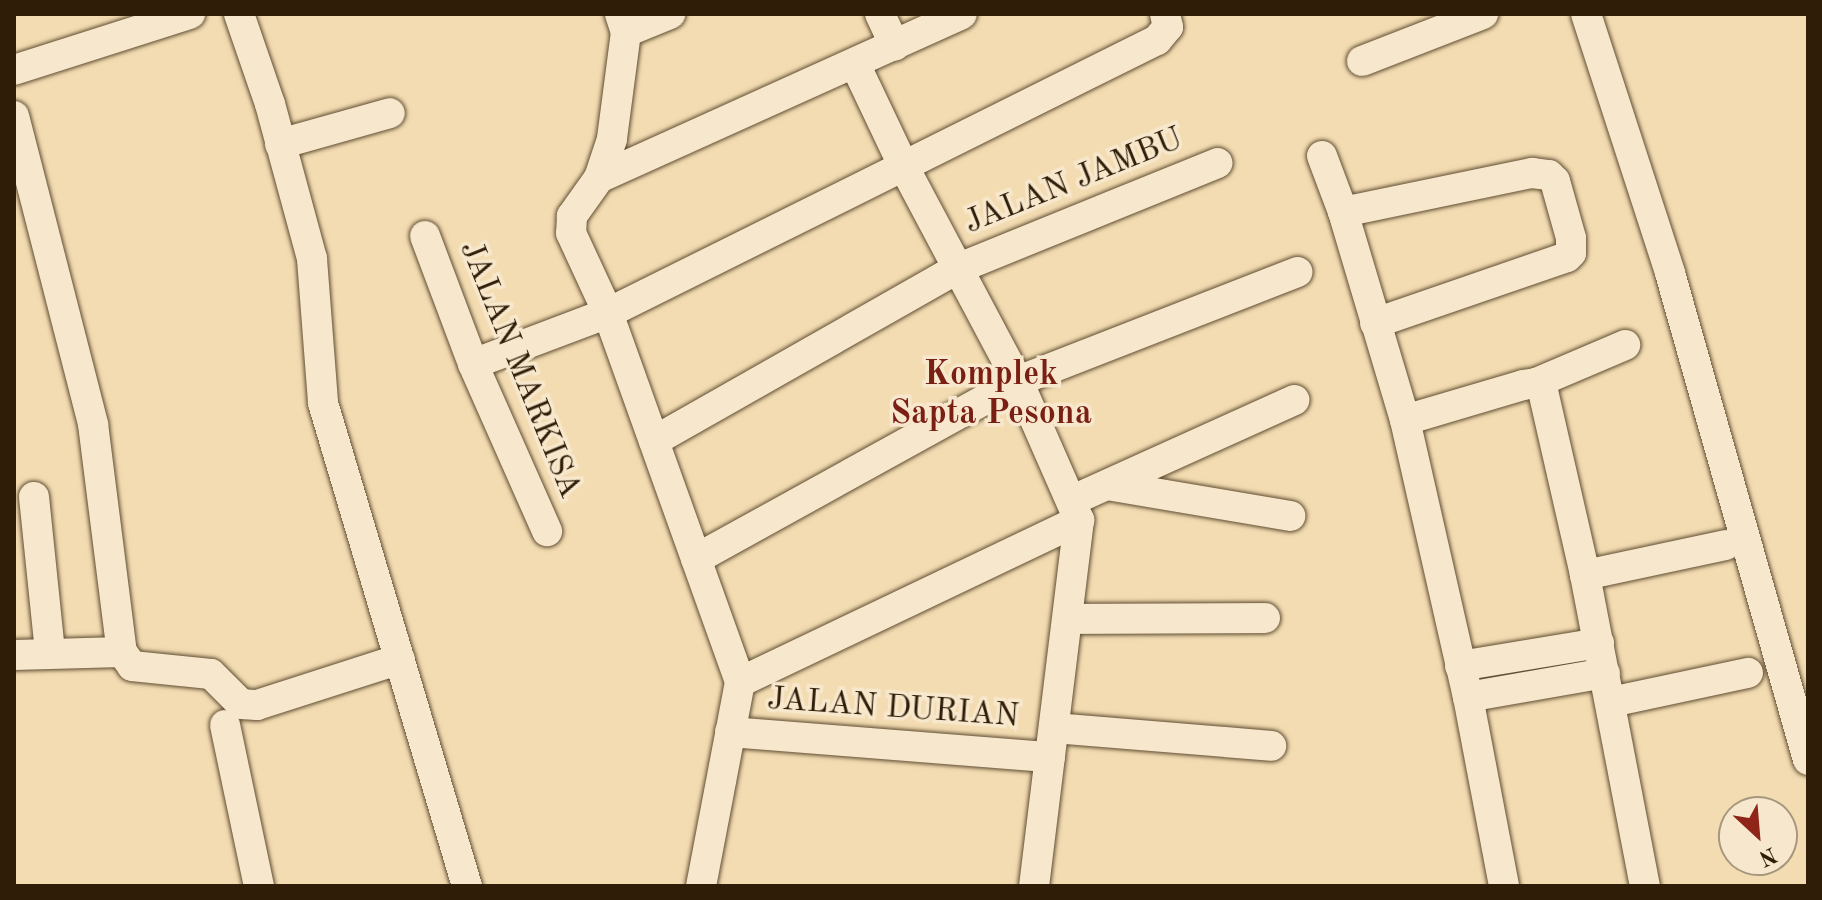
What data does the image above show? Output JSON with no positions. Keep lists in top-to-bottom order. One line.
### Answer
{"streets":{"street":["JALAN JAMBU","JALAN MARKISA","JALAN DURIAN"]},"districts":["Komplek Sapta Pesona"],"north":"bottom right"}
